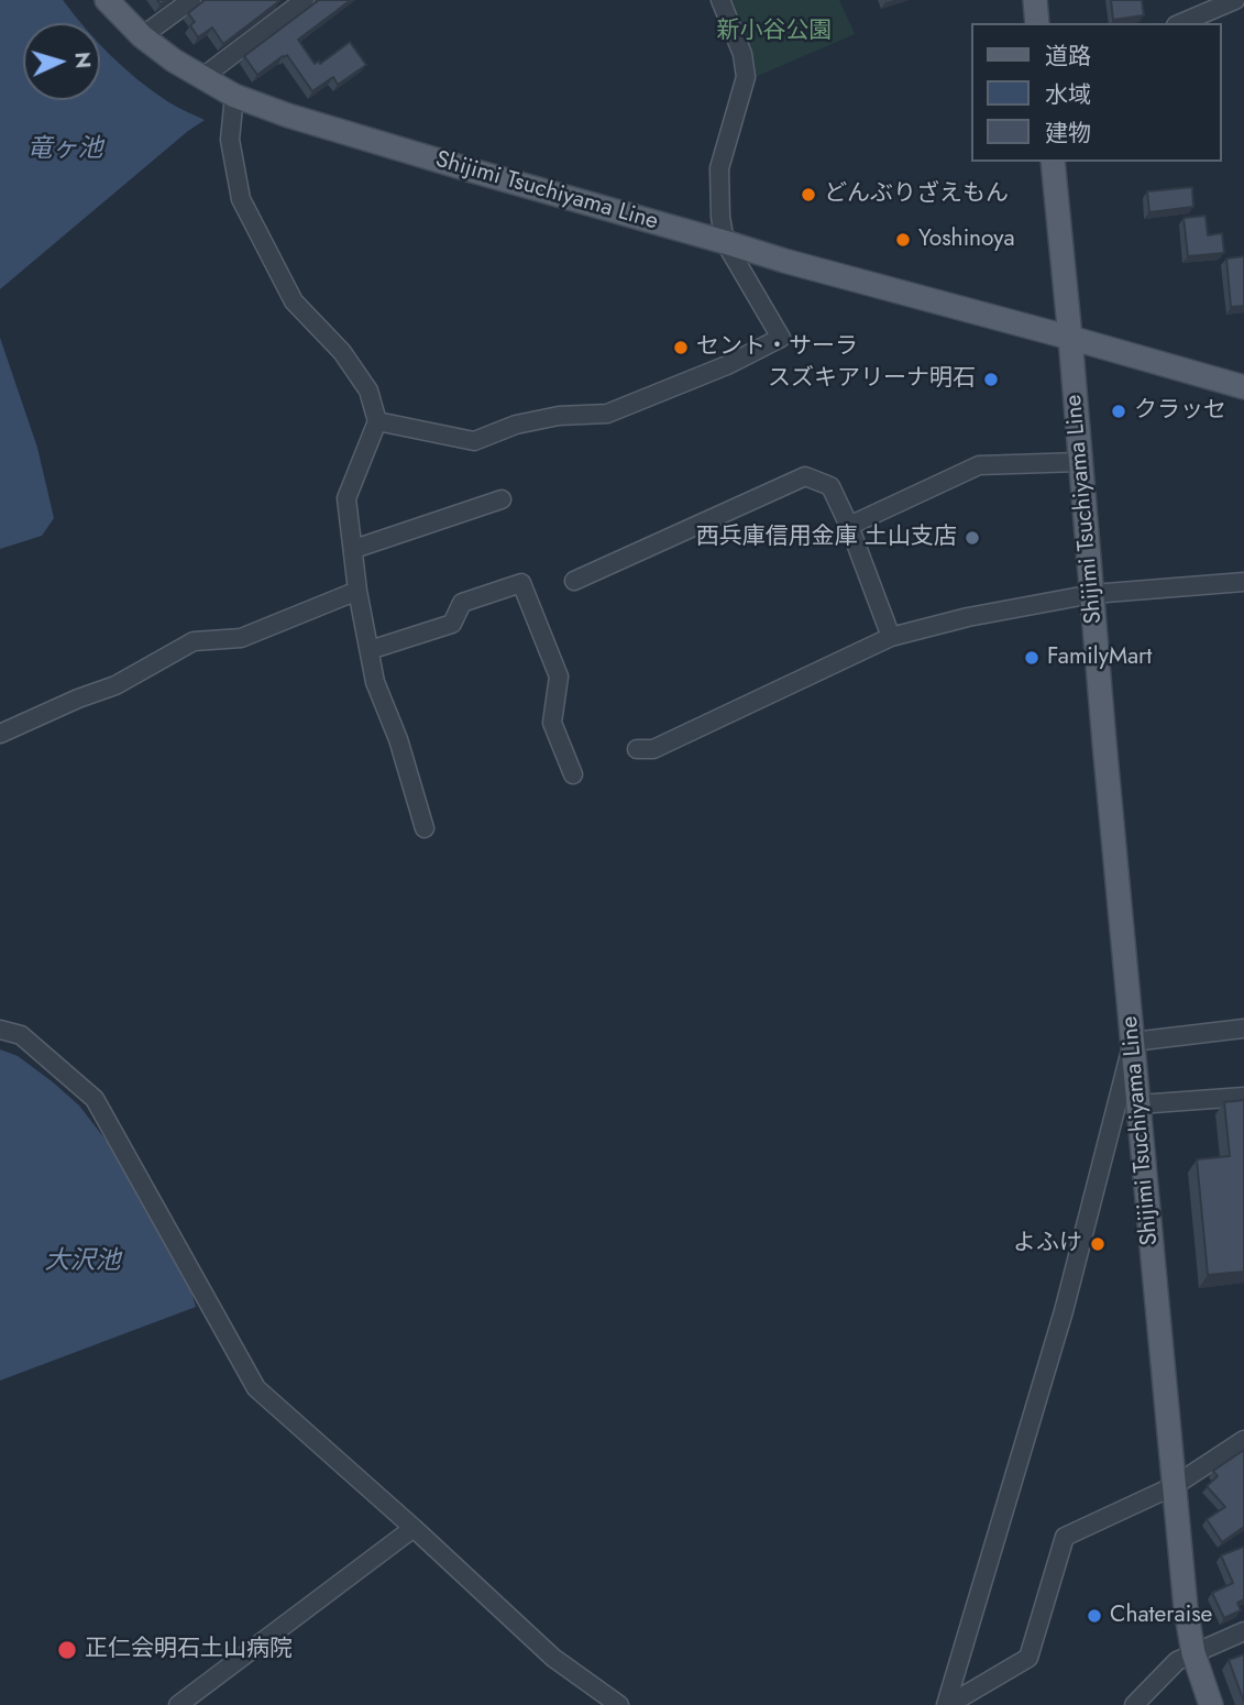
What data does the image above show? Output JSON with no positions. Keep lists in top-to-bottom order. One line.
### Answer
{"streets":{"main road":["Shijimi Tsuchiyama Line"]},"water":["竜ヶ池","大沢池"],"parks":["新小谷公園"],"places":["どんぶりざえもん","Yoshinoya","セント・サーラ","スズキアリーナ明石","クラッセ","西兵庫信用金庫 土山支店","FamilyMart","よふけ","Chateraise","正仁会明石土山病院"],"legend":["道路","水域","建物"],"north":"right"}
